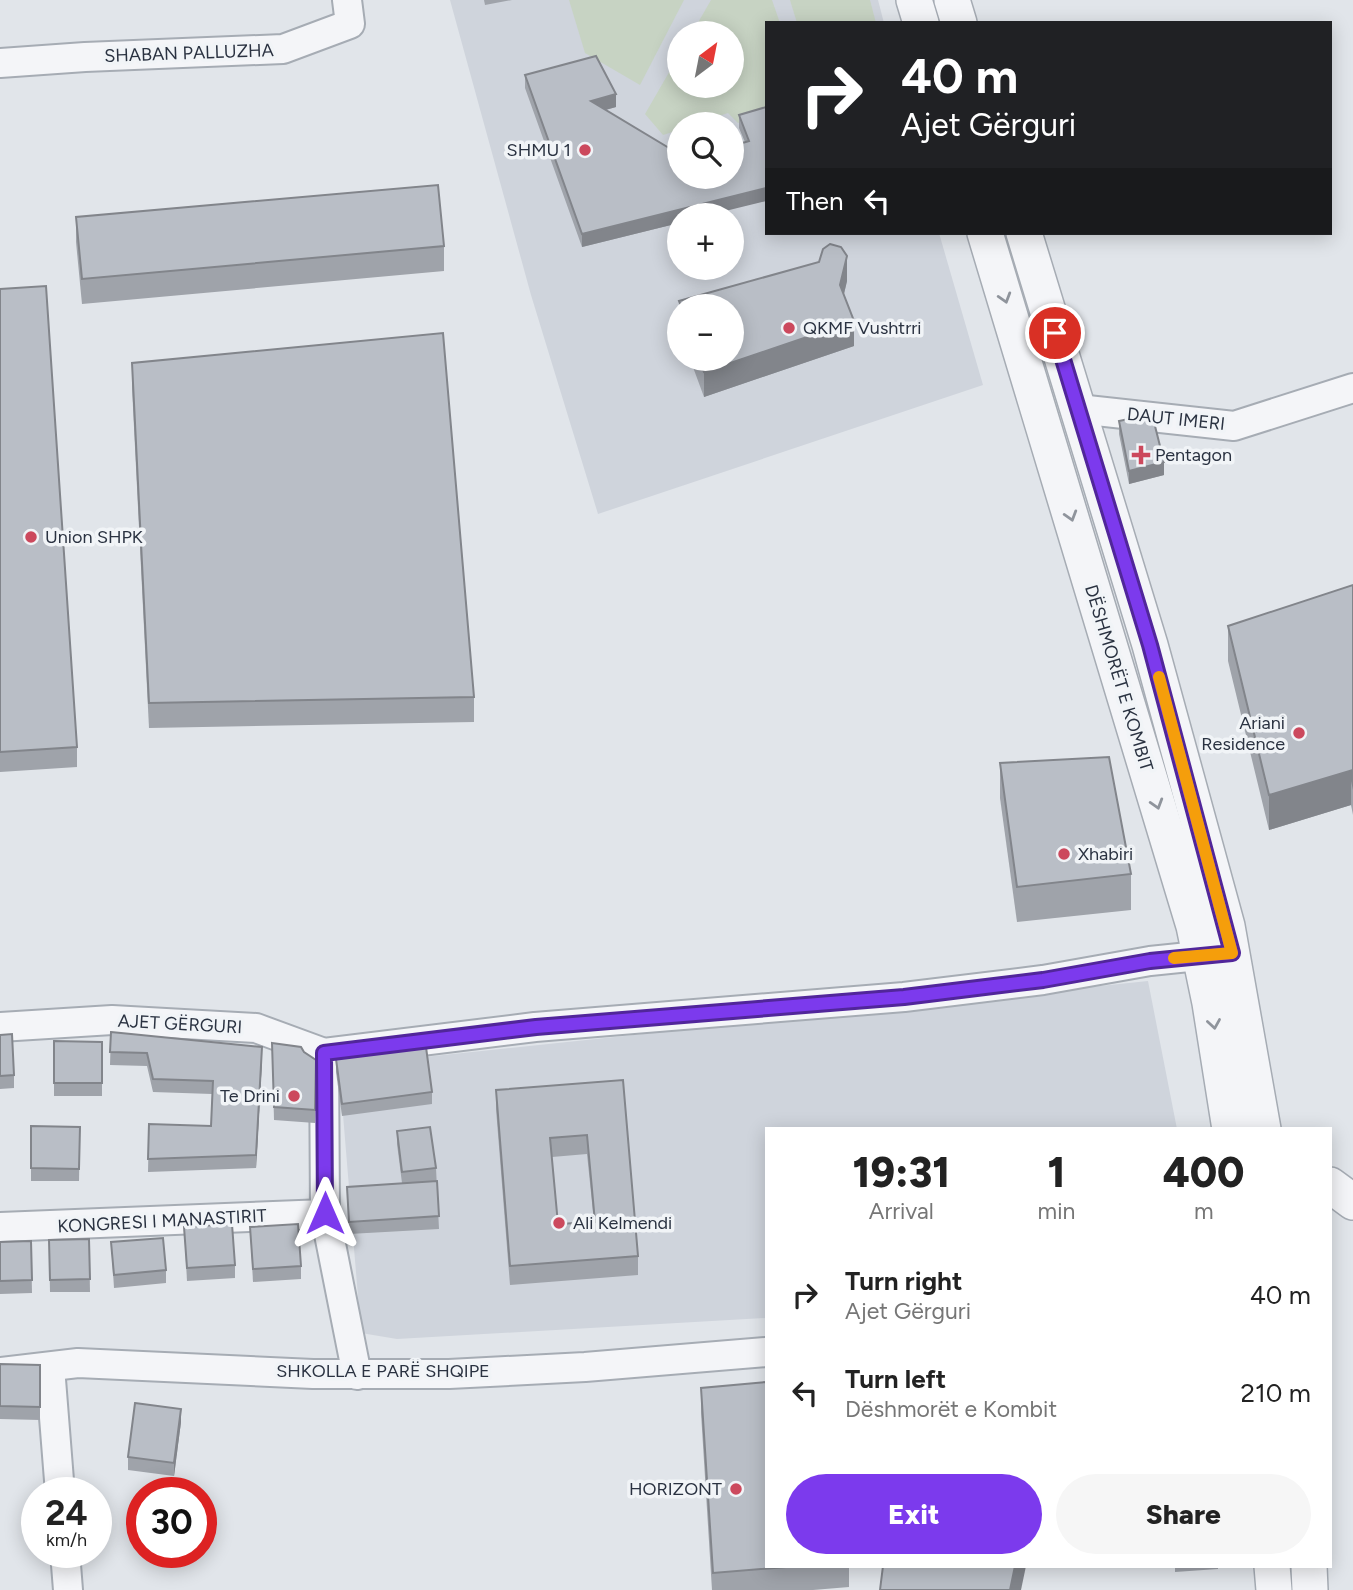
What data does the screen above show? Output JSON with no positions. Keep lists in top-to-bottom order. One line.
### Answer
{"streets":{"street":["SHABAN PALLUZHA","DAUT IMERI","DËSHMORËT E KOMBIT","AJET GËRGURI","KONGRESI I MANASTIRIT","SHKOLLA E PARË SHQIPE"]},"crossings":[["DAUT IMERI","DËSHMORËT E KOMBIT"],["DËSHMORËT E KOMBIT","AJET GËRGURI"]],"places":{"other":["SHMU 1","QKMF Vushtrri","Union SHPK","Ariani Residence","Xhabiri","Te Drini","Ali Kelmendi","HORIZONT"],"health":["Pentagon"]},"north":"top right","page":{"map_buttons":["+","−"],"turn":["40 m","Ajet Gërguri"],"then":"Then","eta":["19:31","Arrival","1","min","400","m"],"list":[{"name":"Turn right","note":"Ajet Gërguri","value":"40 m"},{"name":"Turn left","note":"Dëshmorët e Kombit","value":"210 m"}],"buttons":["Exit","Share"],"speed":"24 km/h","limit":"30"}}
